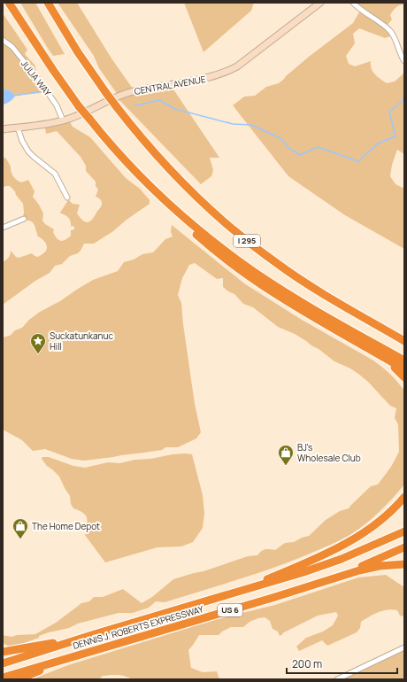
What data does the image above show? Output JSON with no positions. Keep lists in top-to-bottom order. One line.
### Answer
{"streets":{"highway":["I 295","US 6","DENNIS J. ROBERTS EXPRESSWAY"],"street":["JULIA WAY","CENTRAL AVENUE"]},"crossings":[["JULIA WAY","CENTRAL AVENUE"],["US 6","DENNIS J. ROBERTS EXPRESSWAY"]],"places":{"place":["Suckatunkanuc Hill"],"shop":["BJ's Wholesale Club","The Home Depot"]},"scale_bar":"200 m"}
